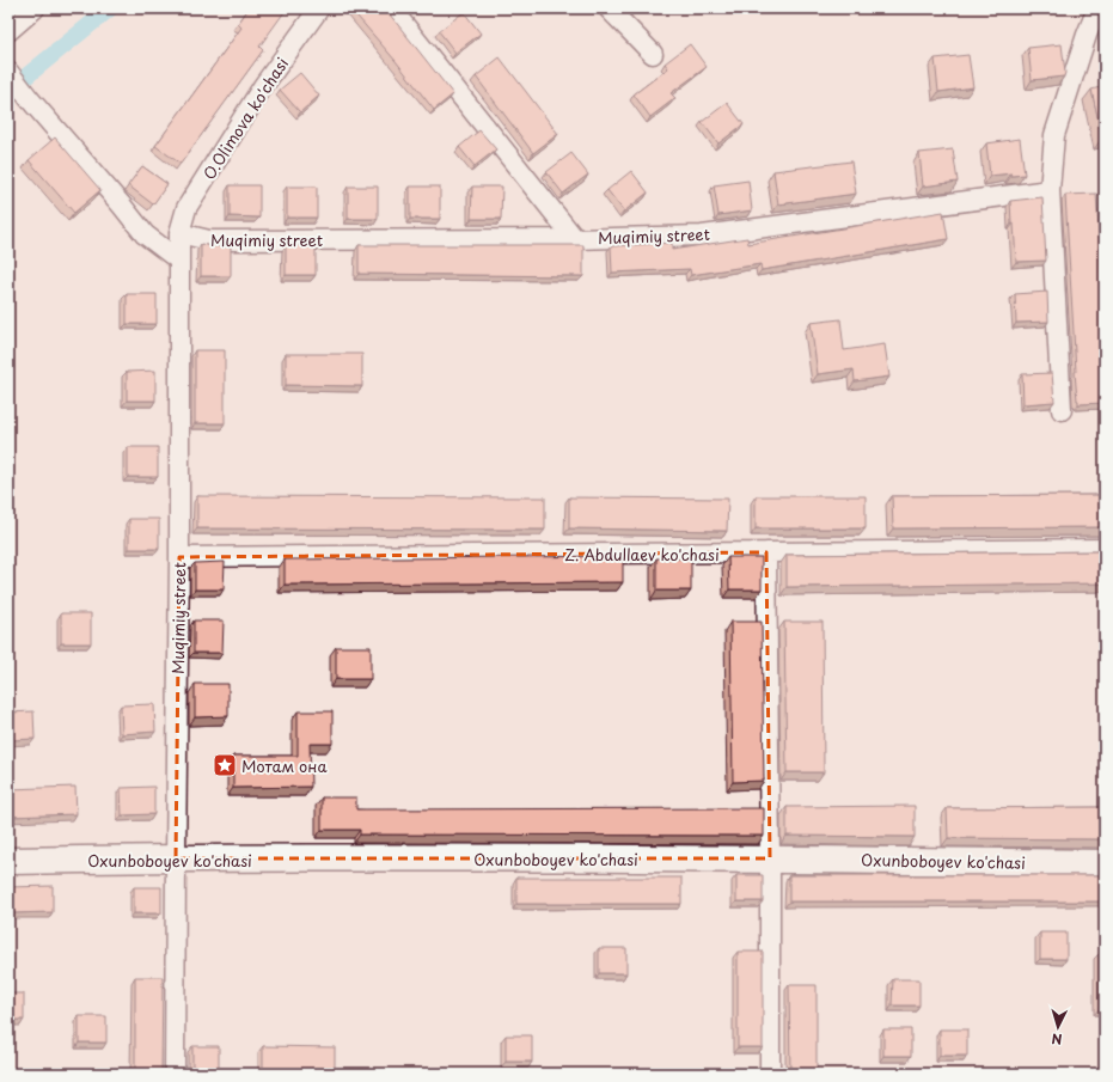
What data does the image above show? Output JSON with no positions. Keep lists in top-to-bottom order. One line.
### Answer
{"streets":{"main road":["Oxunboboyev ko'chasi"],"street":["O.Olimova ko'chasi","Muqimiy street","Z. Abdullaev ko'chasi"]},"crossings":[["O.Olimova ko'chasi","Muqimiy street"],["Muqimiy street","Z. Abdullaev ko'chasi"],["Muqimiy street","Oxunboboyev ko'chasi"]],"places":{"place":["Мотам она"]},"north":"bottom"}
